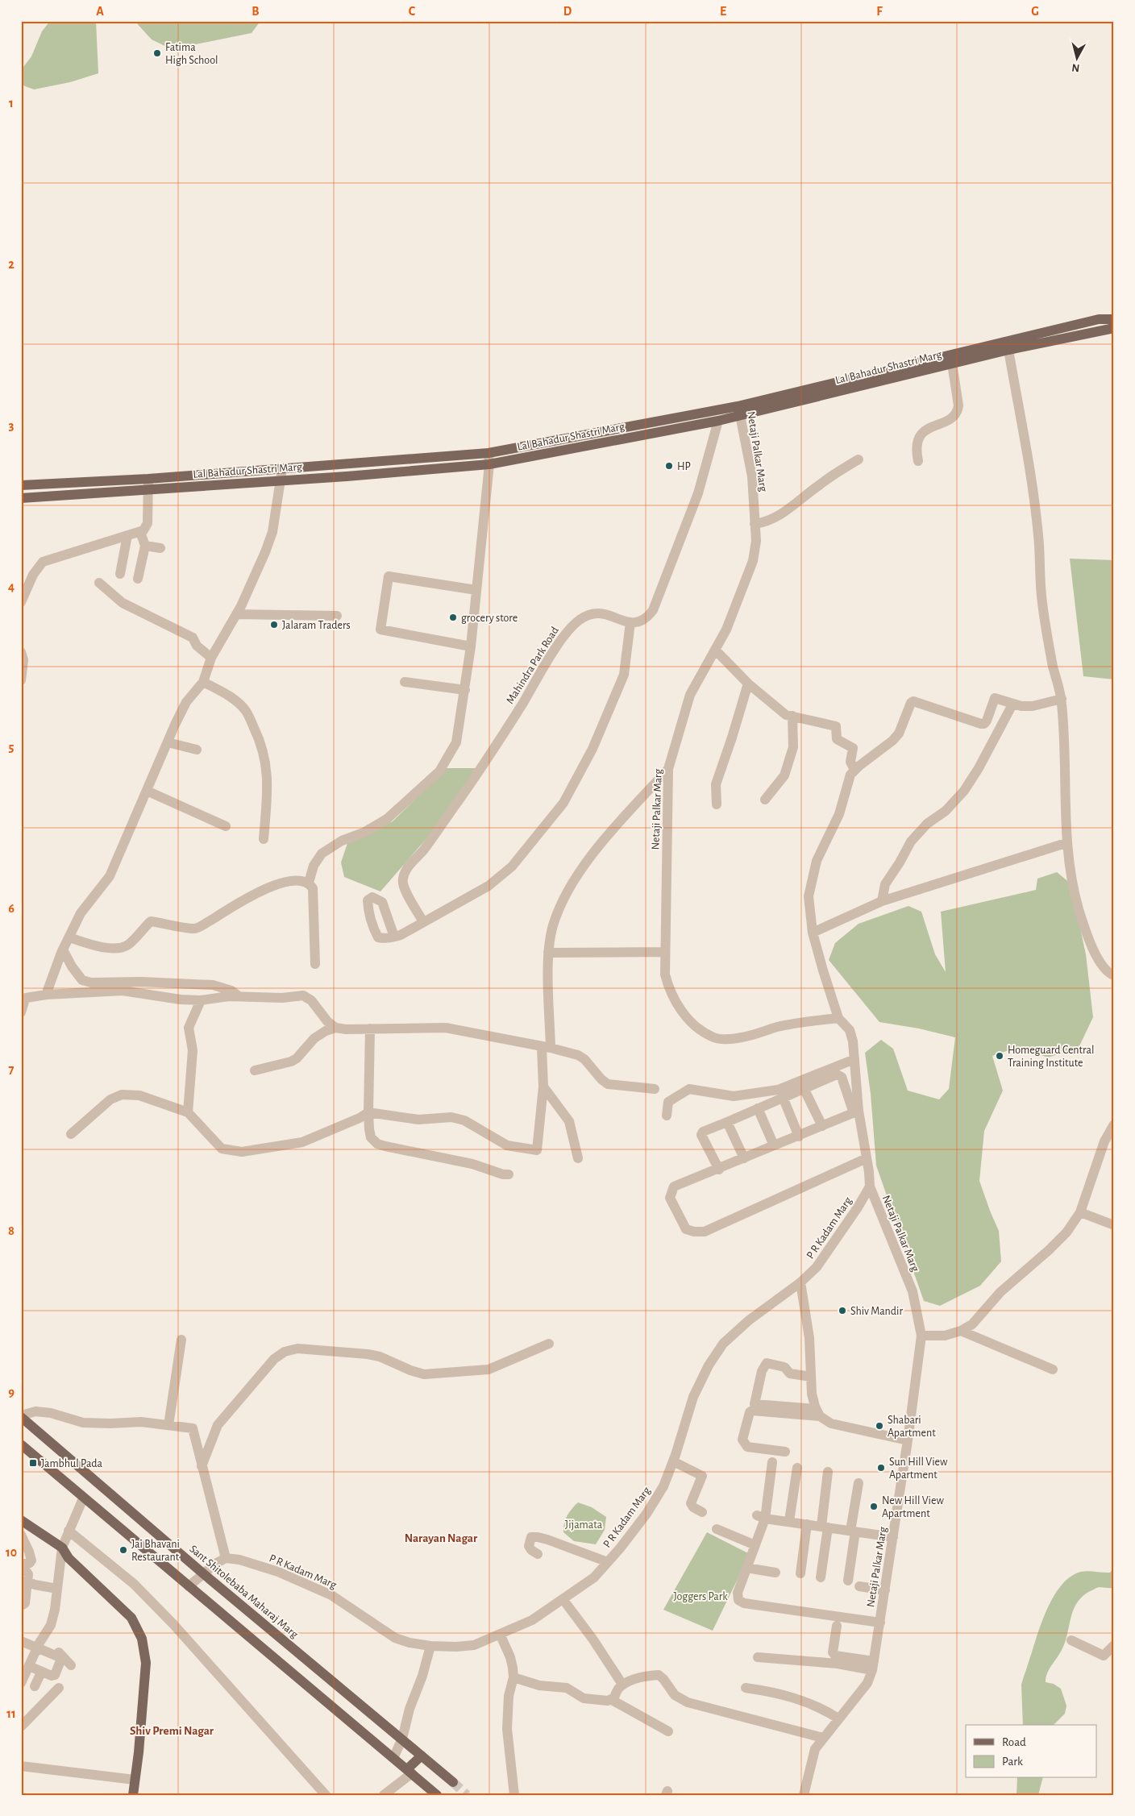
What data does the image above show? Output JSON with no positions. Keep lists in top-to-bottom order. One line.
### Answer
{"streets":{"main road":["Lal Bahadur Shastri Marg","Sant Shitolebaba Maharaj Marg"],"street":["Netaji Palkar Marg","Mahindra Park Road","P R Kadam Marg"]},"crossings":[["Lal Bahadur Shastri Marg","Netaji Palkar Marg"],["Netaji Palkar Marg","P R Kadam Marg"]],"districts":["Narayan Nagar","Shiv Premi Nagar"],"parks":["Jijamata","Joggers Park"],"places":{"other":["Fatima High School","HP","grocery store","Jalaram Traders","Homeguard Central Training Institute","Shiv Mandir","Shabari Apartment","Sun Hill View Apartment","New Hill View Apartment","Jai Bhavani Restaurant"],"transit":["Jambhul Pada"]},"legend":["Road","Park"],"north":"bottom","grid":{"columns":["A","B","C","D","E","F","G"],"rows":["1","2","3","4","5","6","7","8","9","10","11"]}}
